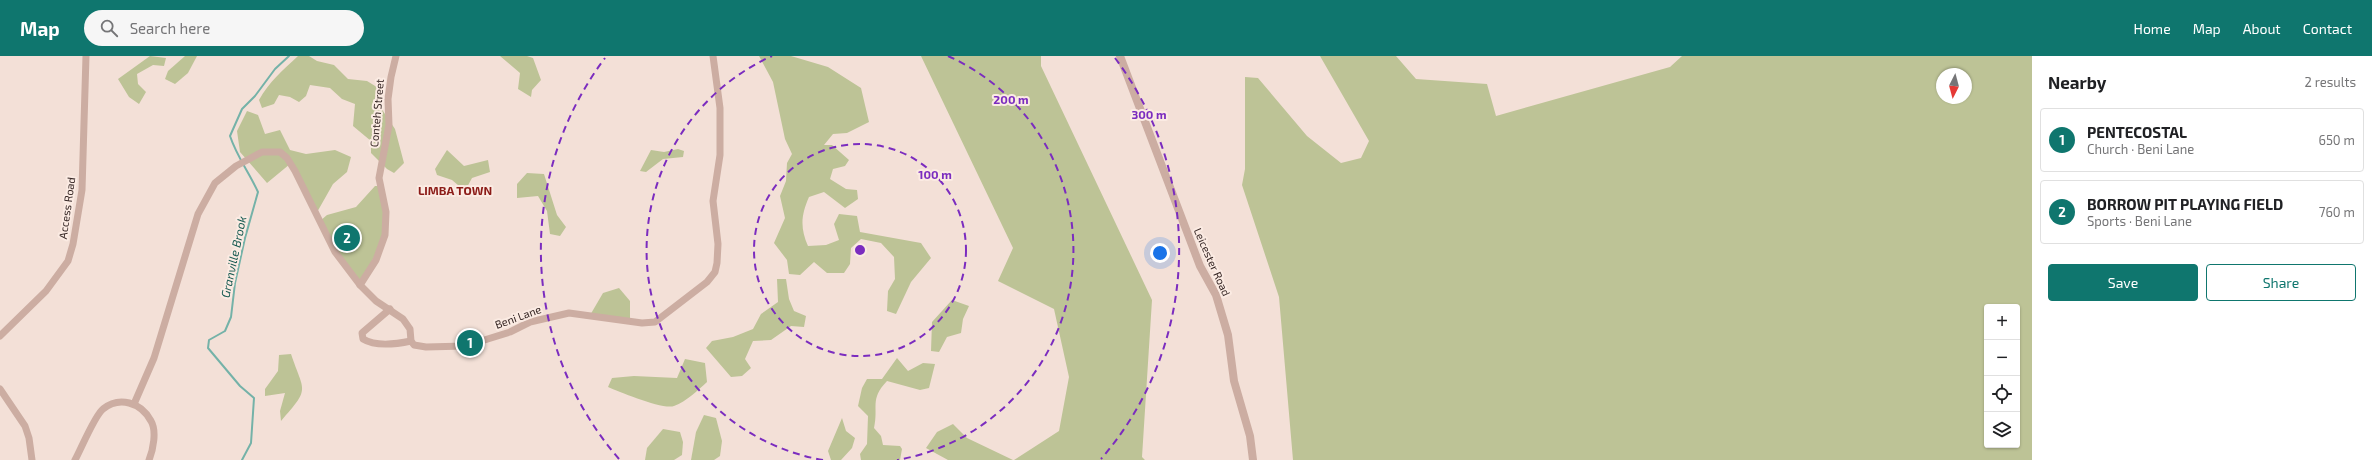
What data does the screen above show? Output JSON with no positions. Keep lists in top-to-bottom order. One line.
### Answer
{"streets":{"street":["Conteh Street","Access Road","Leicester Road","Beni Lane"]},"districts":["LIMBA TOWN"],"water":["Granville Brook"],"north":"bottom","page":{"header":"Map","search":"Search here","nav":["Home","Map","About","Contact"],"heading":["Nearby","2 results"],"list":[{"mark":"1","name":"PENTECOSTAL","note":"Church · Beni Lane","value":"650 m"},{"mark":"2","name":"BORROW PIT PLAYING FIELD","note":"Sports · Beni Lane","value":"760 m"}],"pins":["2","1"],"buttons":["Save","Share"],"map_buttons":["+","−"]},"rings":["200 m","300 m","100 m"]}
